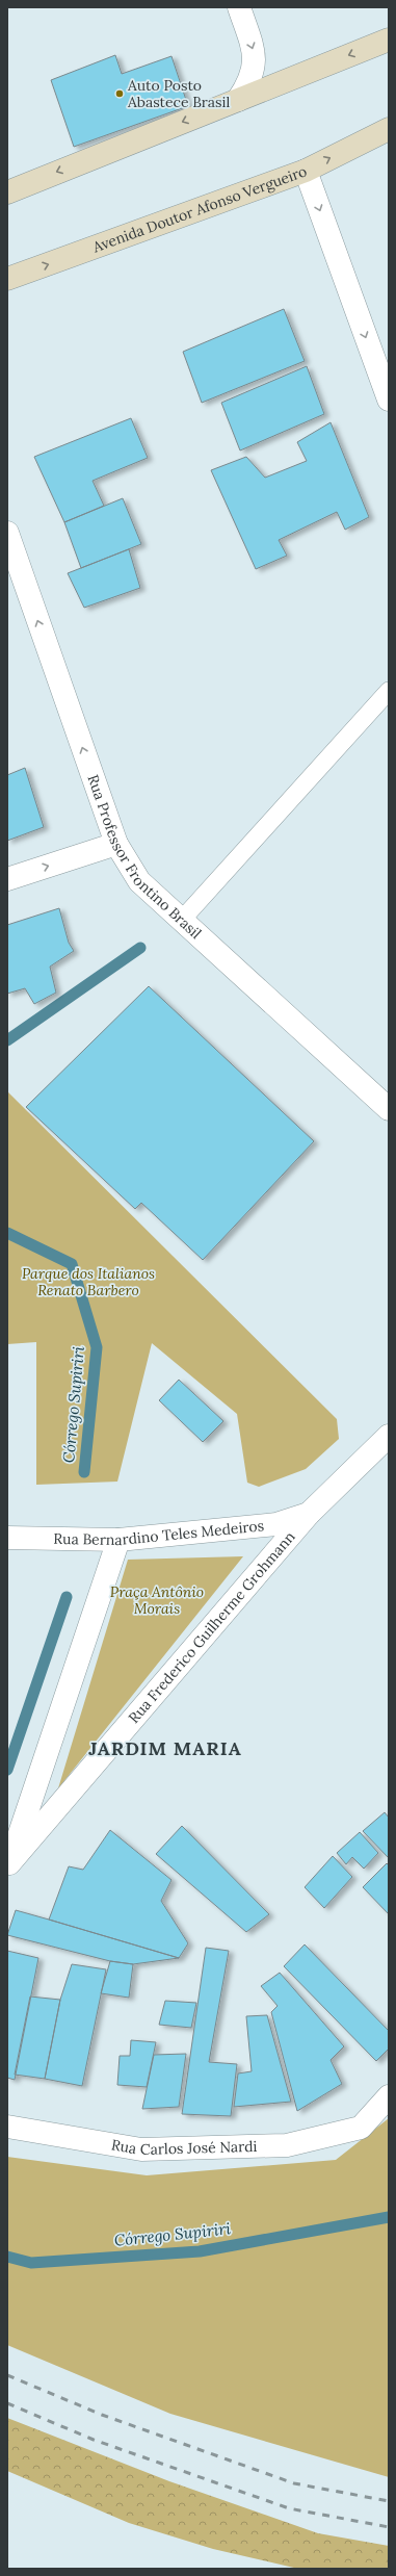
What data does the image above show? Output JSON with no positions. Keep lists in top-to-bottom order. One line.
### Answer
{"streets":{"main road":["Avenida Doutor Afonso Vergueiro"],"street":["Rua Professor Frontino Brasil","Rua Bernardino Teles Medeiros","Rua Frederico Guilherme Grohmann","Rua Carlos José Nardi"]},"crossings":[["Rua Bernardino Teles Medeiros","Rua Frederico Guilherme Grohmann"]],"one_way":["Rua Professor Frontino Brasil"],"districts":["JARDIM MARIA"],"water":["Córrego Supiriri"],"parks":["Parque dos Italianos Renato Barbero","Praça Antônio Morais"],"places":["Auto Posto Abastece Brasil"]}
